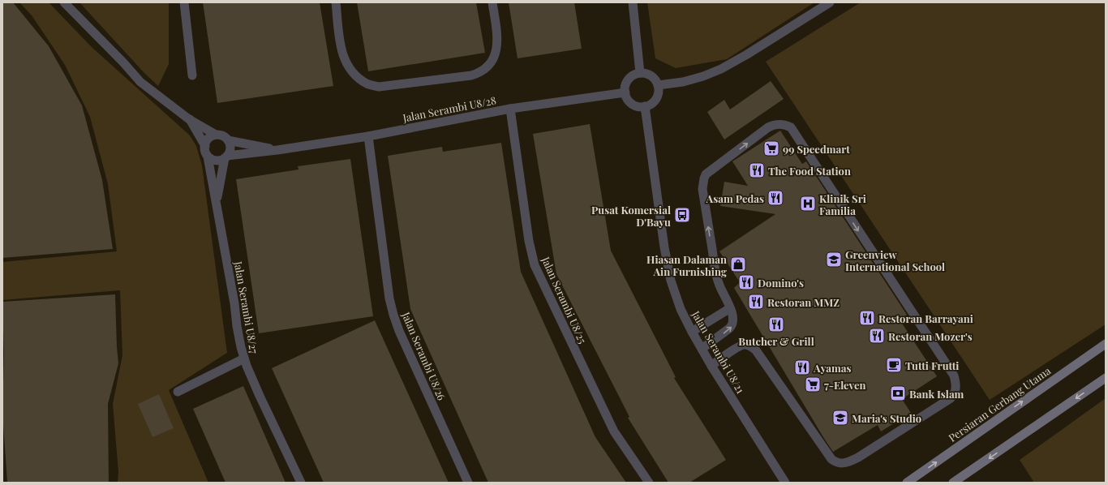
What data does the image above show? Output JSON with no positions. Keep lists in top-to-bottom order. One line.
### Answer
{"streets":{"main road":["Persiaran Gerbang Utama"],"street":["Jalan Serambi U8/28","Jalan Serambi U8/25","Jalan Serambi U8/27","Jalan Serambi U8/21","Jalan Serambi U8/26"]},"crossings":[["Jalan Serambi U8/28","Jalan Serambi U8/25"],["Jalan Serambi U8/28","Jalan Serambi U8/27"],["Jalan Serambi U8/28","Jalan Serambi U8/21"],["Jalan Serambi U8/28","Jalan Serambi U8/26"]],"places":{"supermarket":["99 Speedmart","7-Eleven"],"restaurant":["The Food Station","Asam Pedas","Domino's","Restoran MMZ","Restoran Barrayani","Butcher & Grill","Restoran Mozer's","Ayamas"],"hospital":["Klinik Sri Familia"],"bus stop":["Pusat Komersial D'Bayu"],"school or university":["Greenview International School","Maria's Studio"],"shop":["Hiasan Dalaman Ain Furnishing"],"cafe":["Tutti Frutti"],"bank":["Bank Islam"]}}
